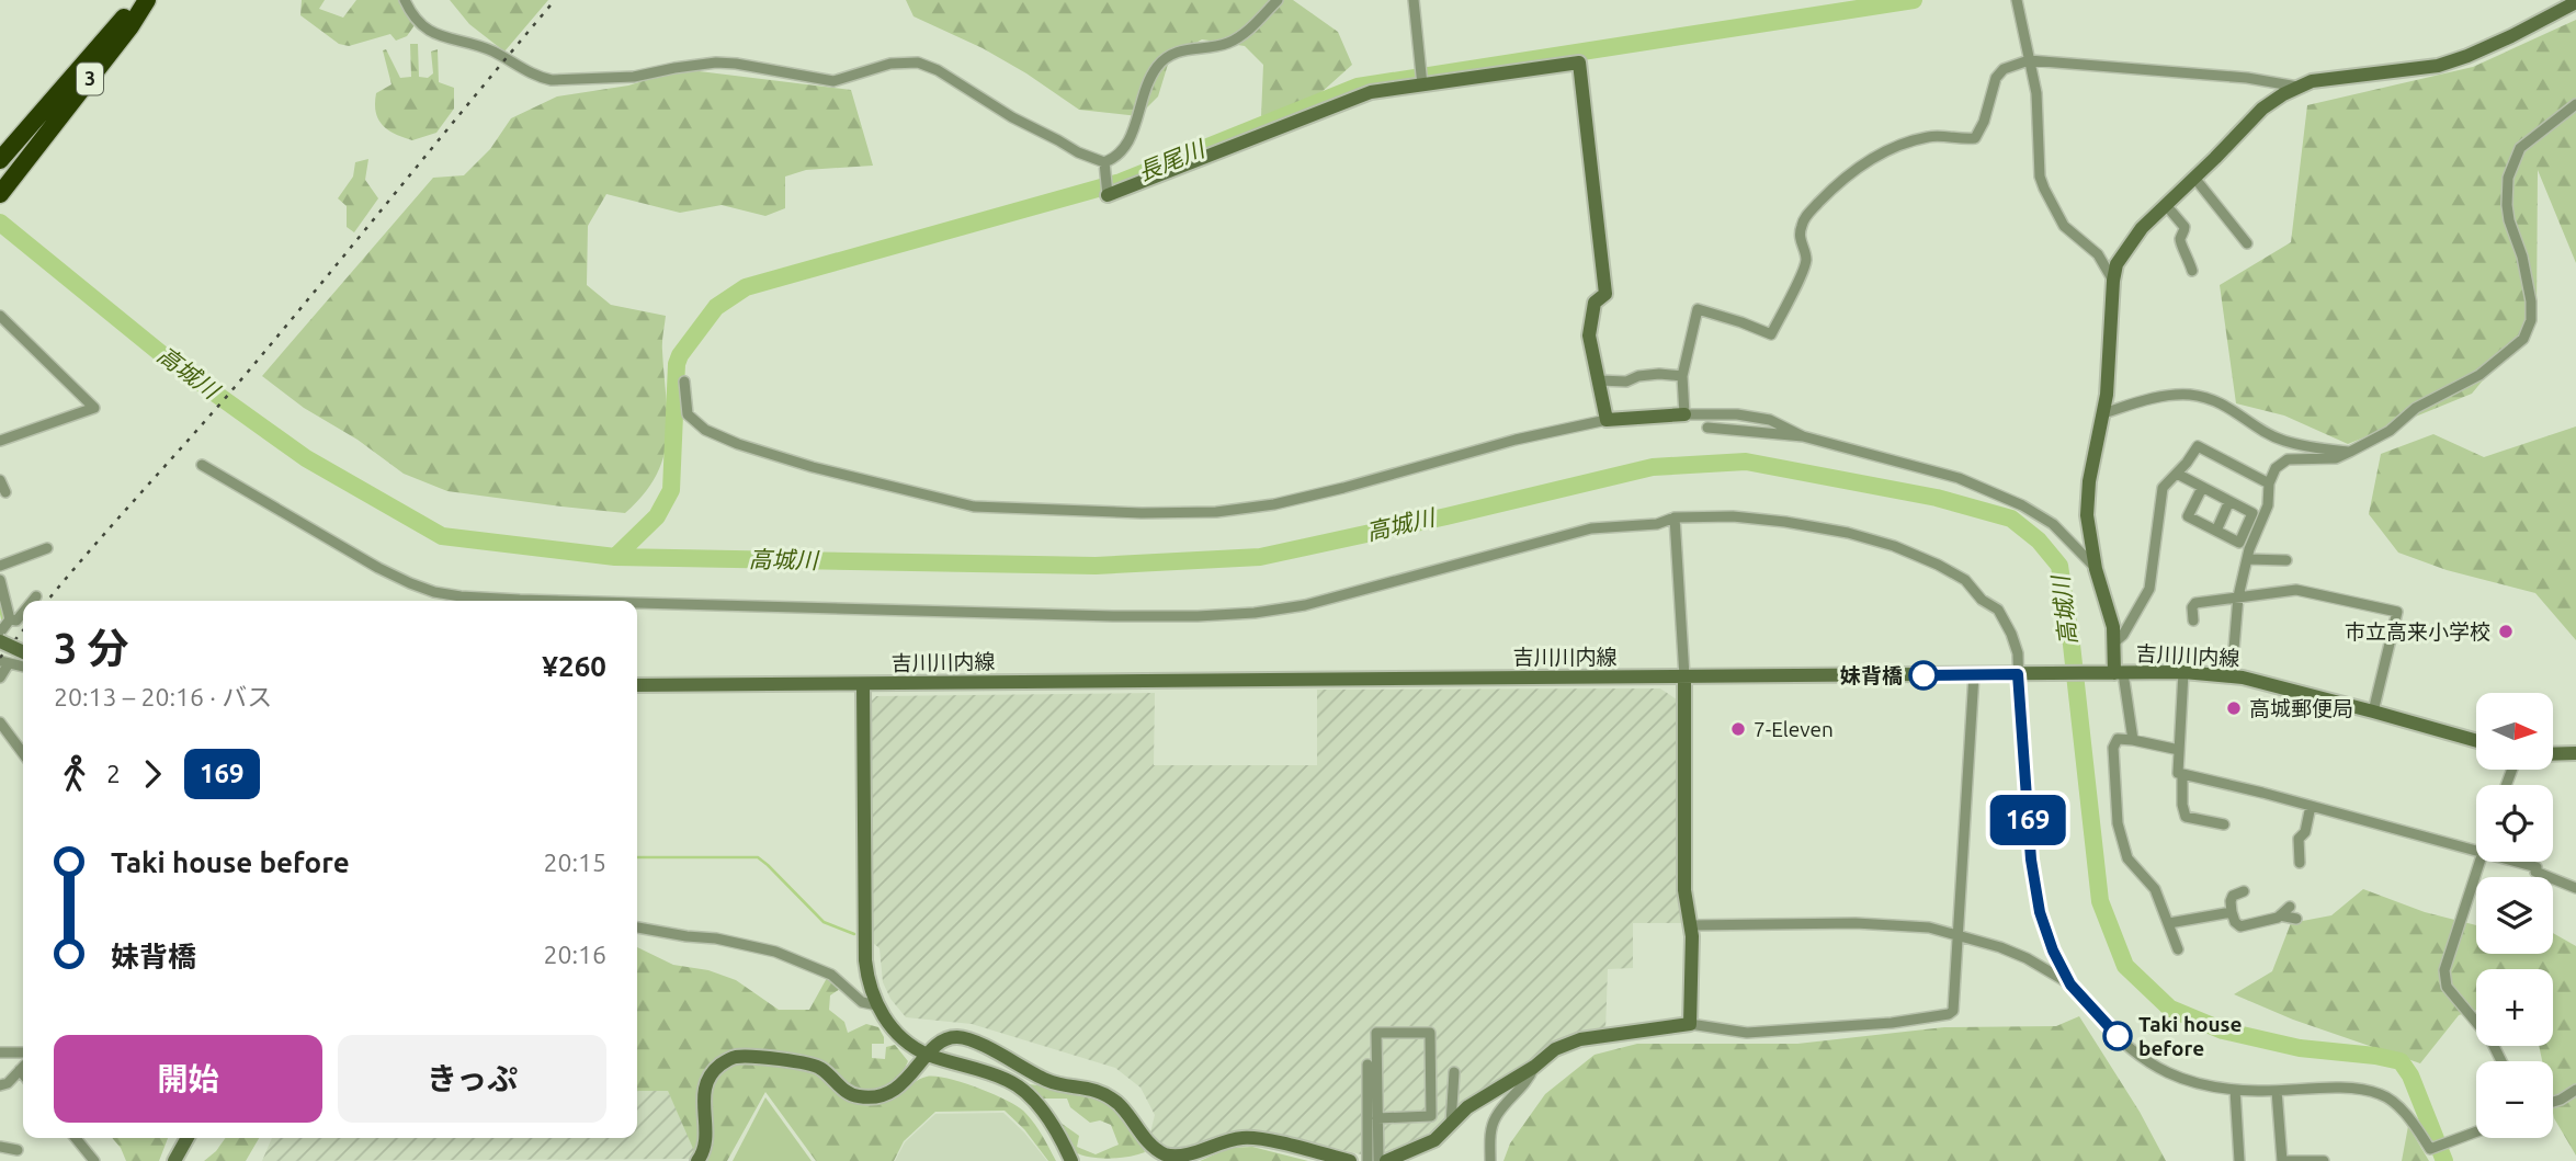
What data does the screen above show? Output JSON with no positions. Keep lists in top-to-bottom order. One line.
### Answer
{"streets":{"highway":["3"],"street":["吉川川内線"]},"water":["長尾川","高城川"],"places":["市立高来小学校","妹背橋","高城郵便局","7-Eleven","Taki house before"],"lines":["bus line 169"],"north":"right","page":{"on_map":"169","heading":["3 分","20:13 – 20:16 · バス","¥260"],"map_buttons":["+","−"],"legs":["2","169"],"list":[{"name":"Taki house before","value":"20:15"},{"name":"妹背橋","value":"20:16"}],"buttons":["開始","きっぷ"]}}
